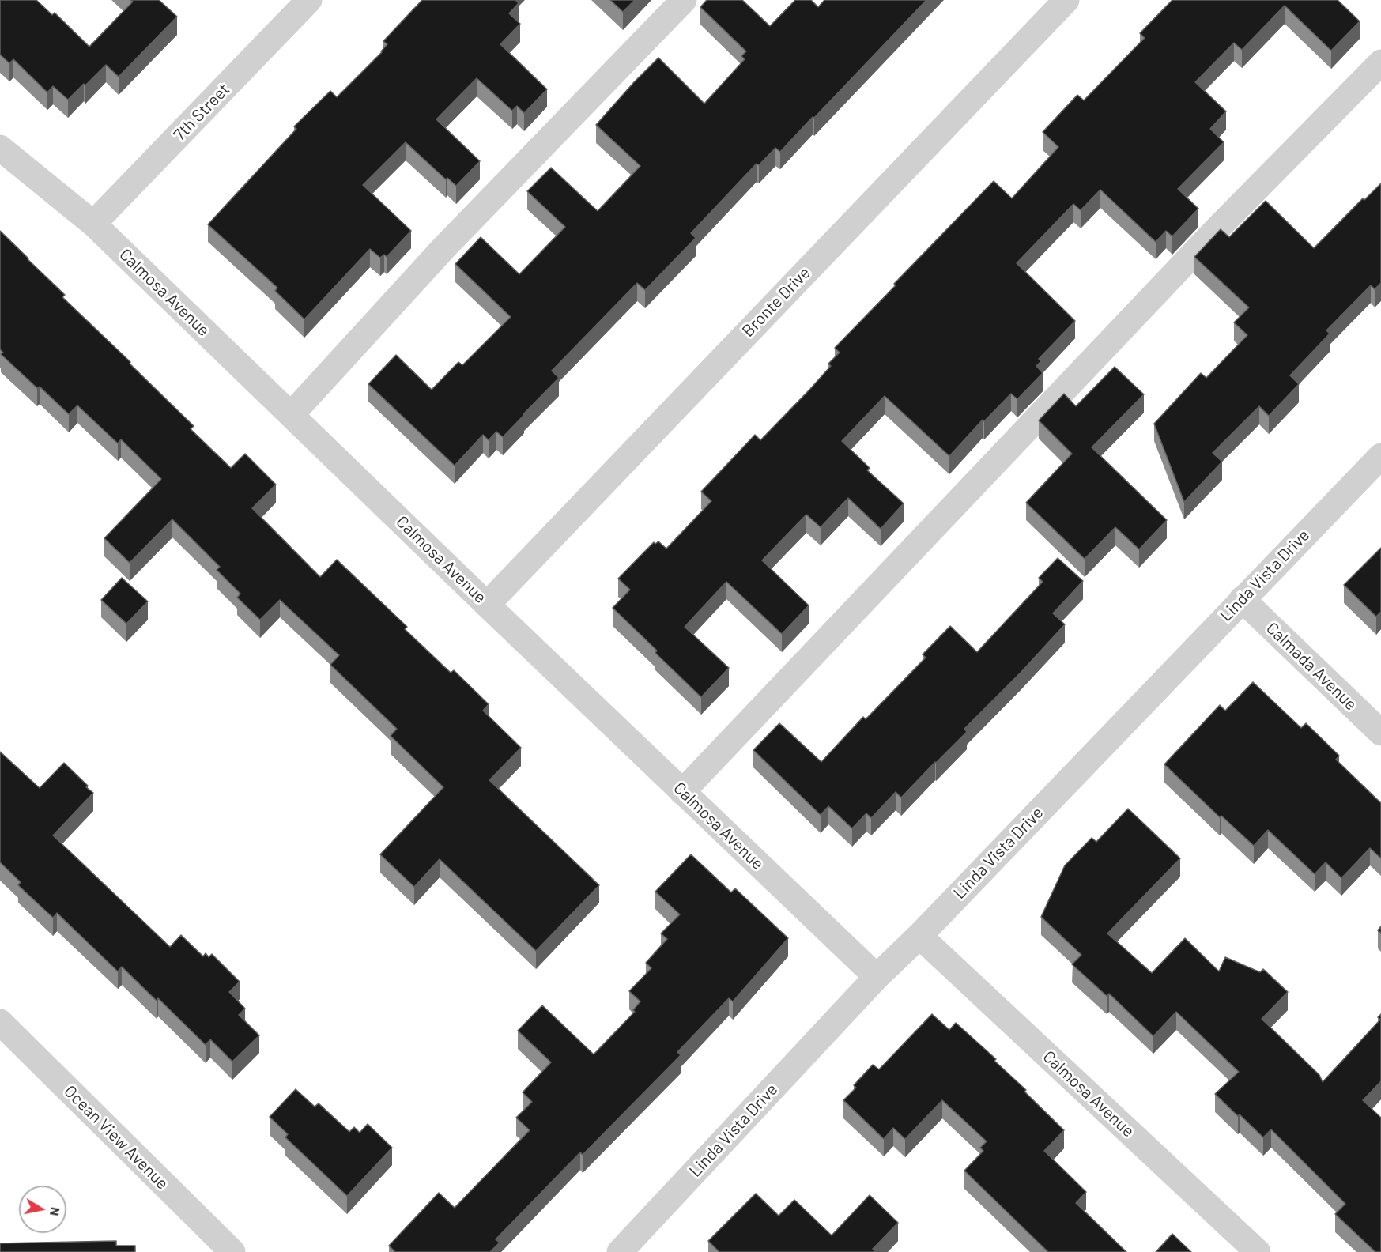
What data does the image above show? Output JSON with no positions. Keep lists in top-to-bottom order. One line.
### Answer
{"streets":{"street":["7th Street","Calmosa Avenue","Bronte Drive","Linda Vista Drive","Calmada Avenue","Ocean View Avenue"]},"crossings":[["7th Street","Calmosa Avenue"],["Calmosa Avenue","Bronte Drive"],["Calmosa Avenue","Linda Vista Drive"],["Linda Vista Drive","Calmada Avenue"]],"north":"right"}
